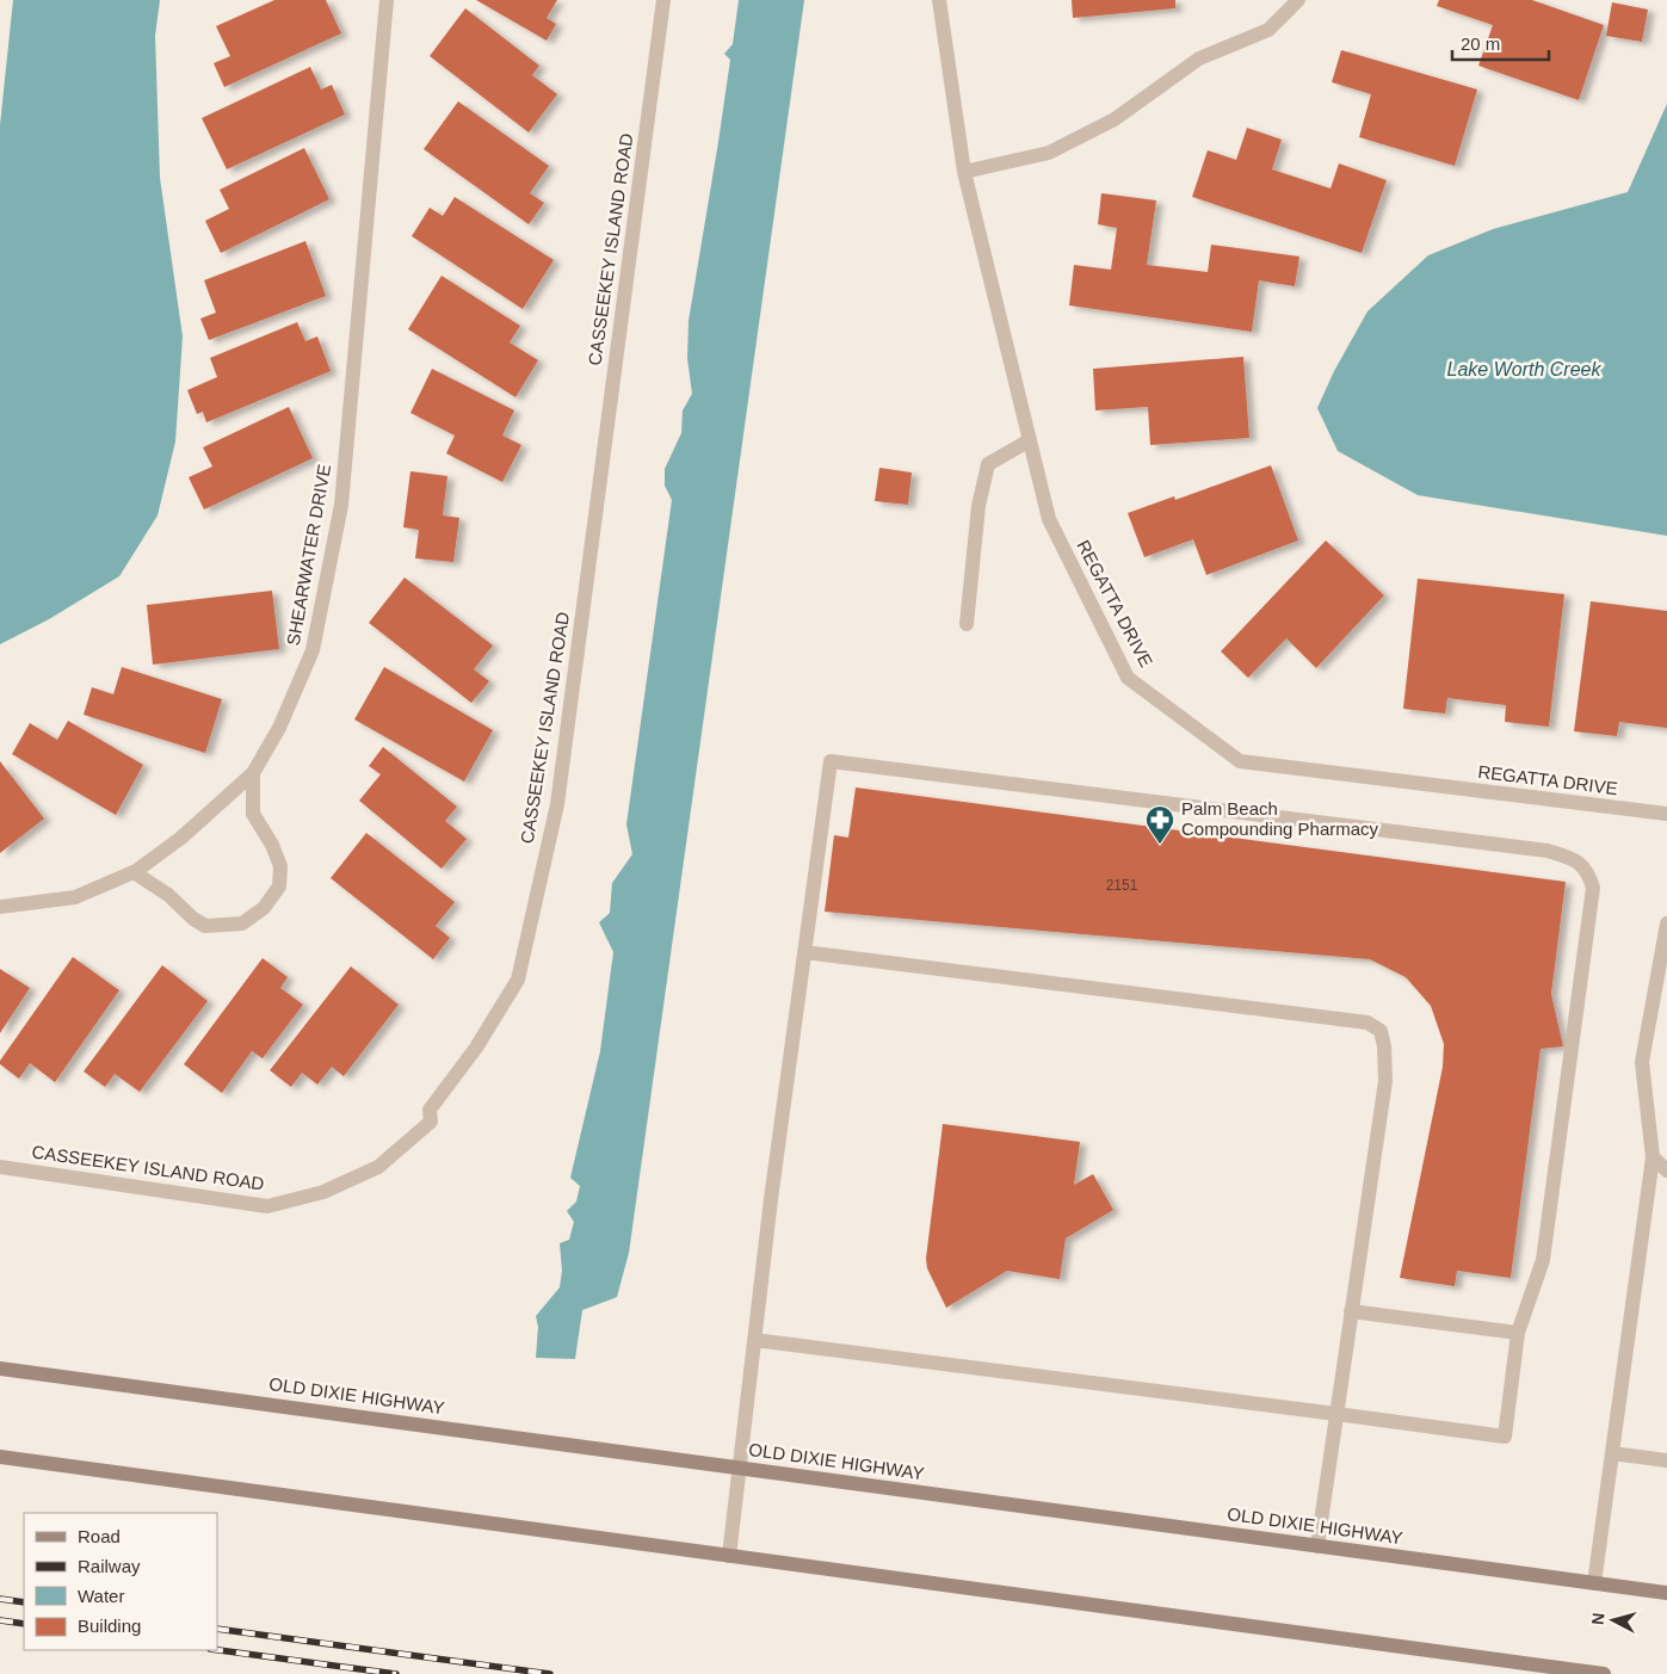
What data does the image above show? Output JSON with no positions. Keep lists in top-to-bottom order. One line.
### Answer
{"streets":{"main road":["OLD DIXIE HIGHWAY"],"street":["CASSEEKEY ISLAND ROAD","SHEARWATER DRIVE","REGATTA DRIVE"]},"water":["Lake Worth Creek"],"places":{"pharmacy":["Palm Beach Compounding Pharmacy"]},"house_numbers":["2151"],"legend":["Road","Railway","Water","Building"],"scale_bar":"20 m","north":"left"}
